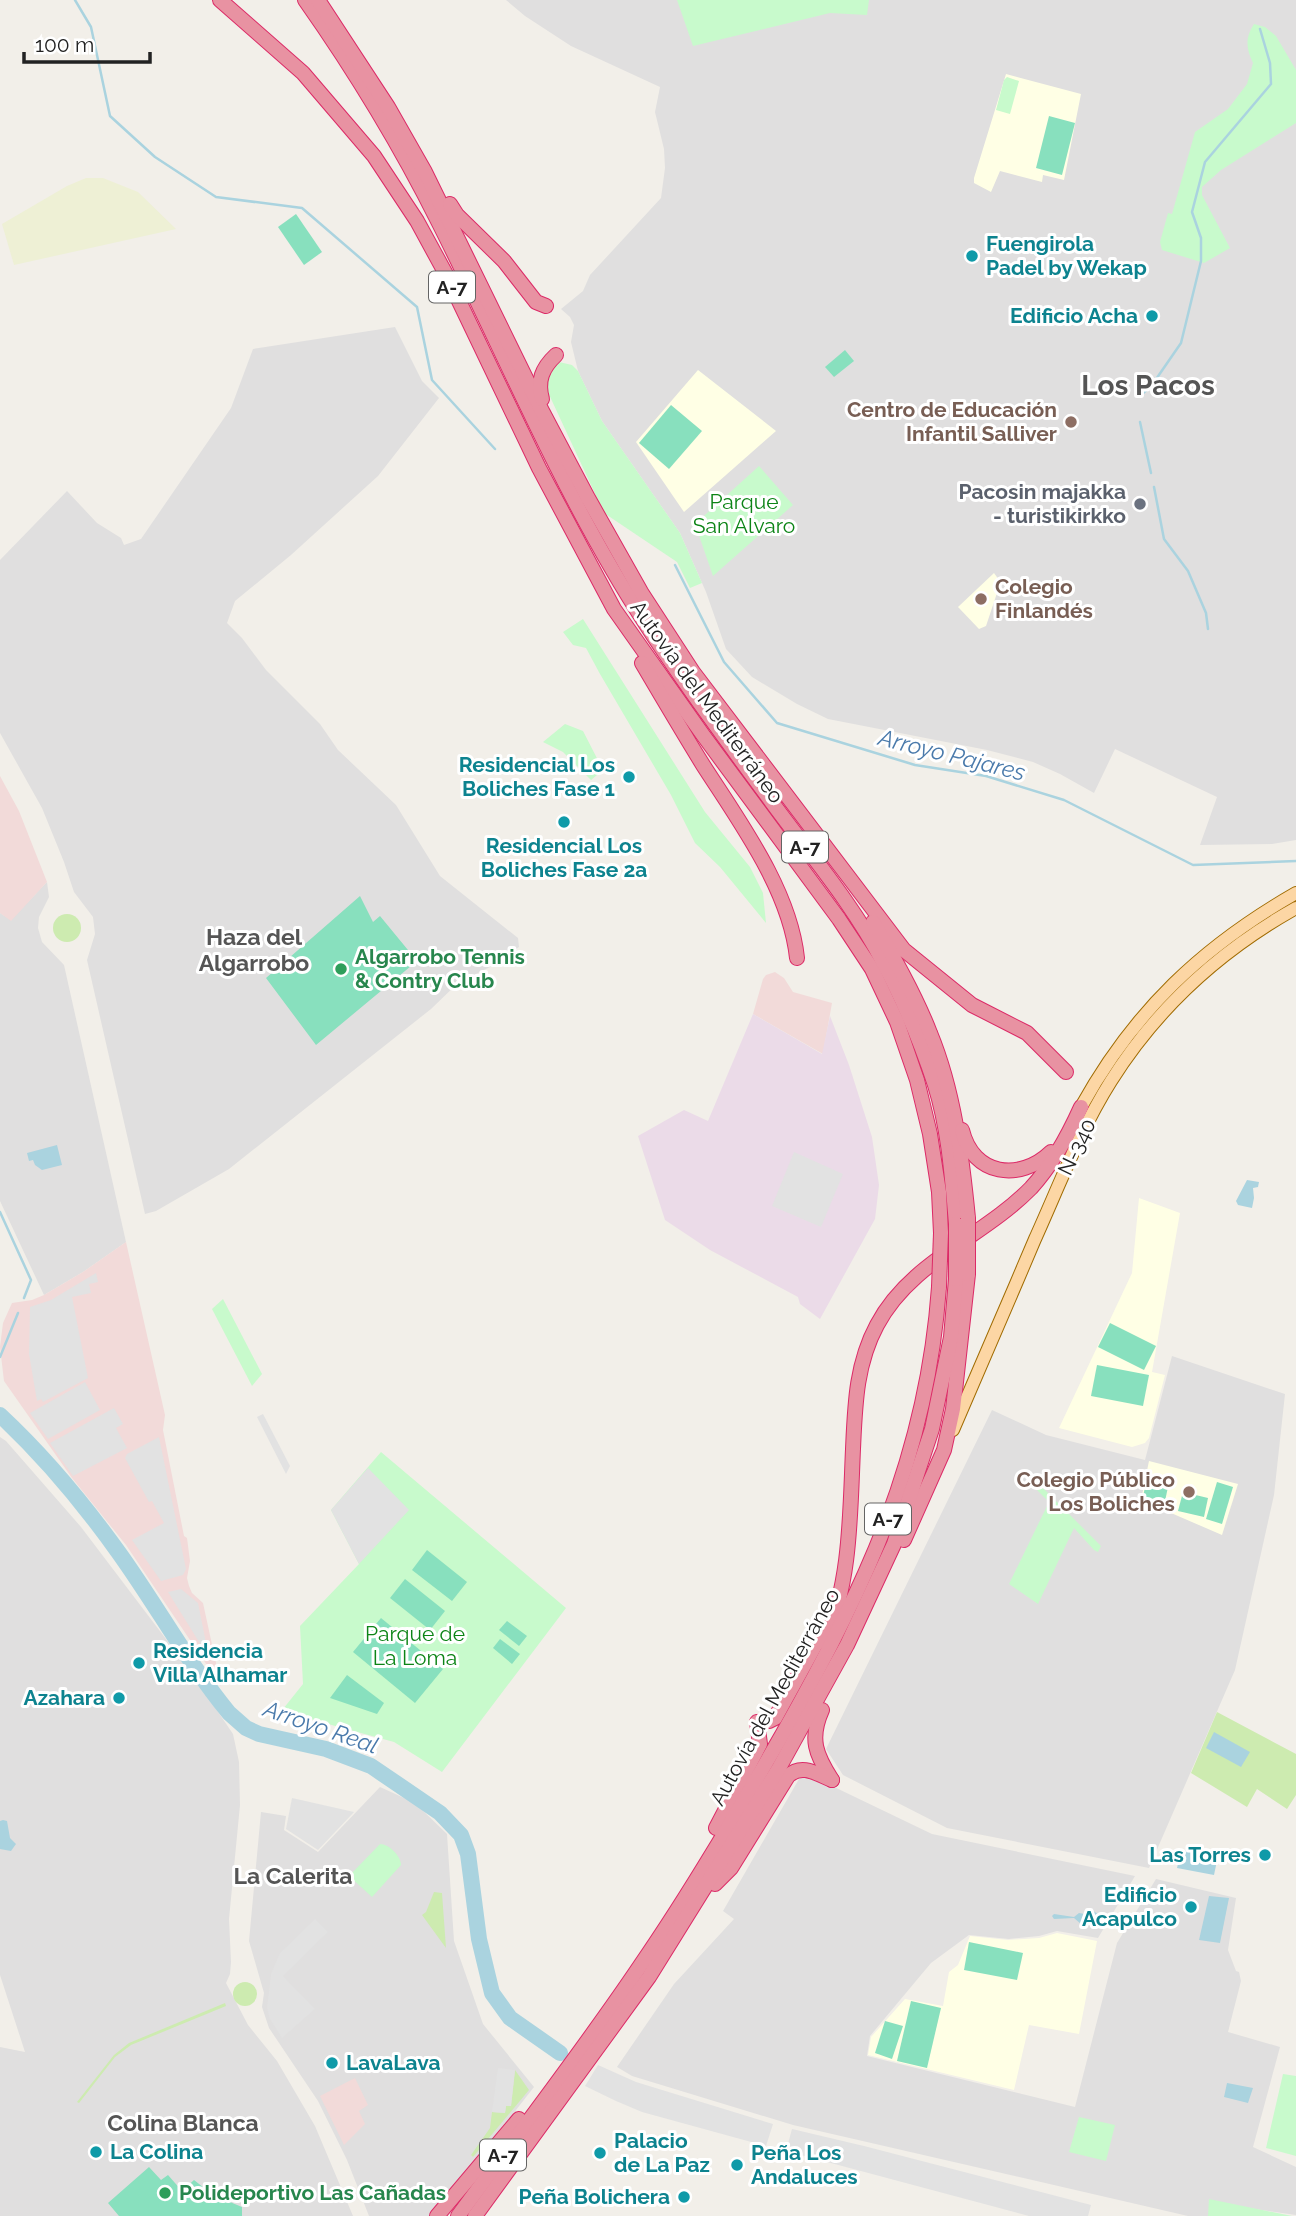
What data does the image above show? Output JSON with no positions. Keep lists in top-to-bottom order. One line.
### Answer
{"streets":{"highway":["A-7","Autovía del Mediterráneo"],"main road":["N-340"]},"districts":["Los Pacos","Haza del Algarrobo","La Calerita","Colina Blanca"],"water":["Arroyo Pajares","Arroyo Real"],"parks":["Parque San Alvaro","Parque de La Loma"],"places":["Fuengirola Padel by Wekap","Edificio Acha","Centro de Educación Infantil Salliver","Pacosin majakka - turistikirkko","Colegio Finlandés","Residencial Los Boliches Fase 1","Residencial Los Boliches Fase 2a","Algarrobo Tennis & Contry Club","Colegio Público Los Boliches","Residencia Villa Alhamar","Azahara","Las Torres","Edificio Acapulco","LavaLava","La Colina","Palacio de La Paz","Peña Los Andaluces","Polideportivo Las Cañadas","Peña Bolichera"],"scale_bar":"100 m"}
